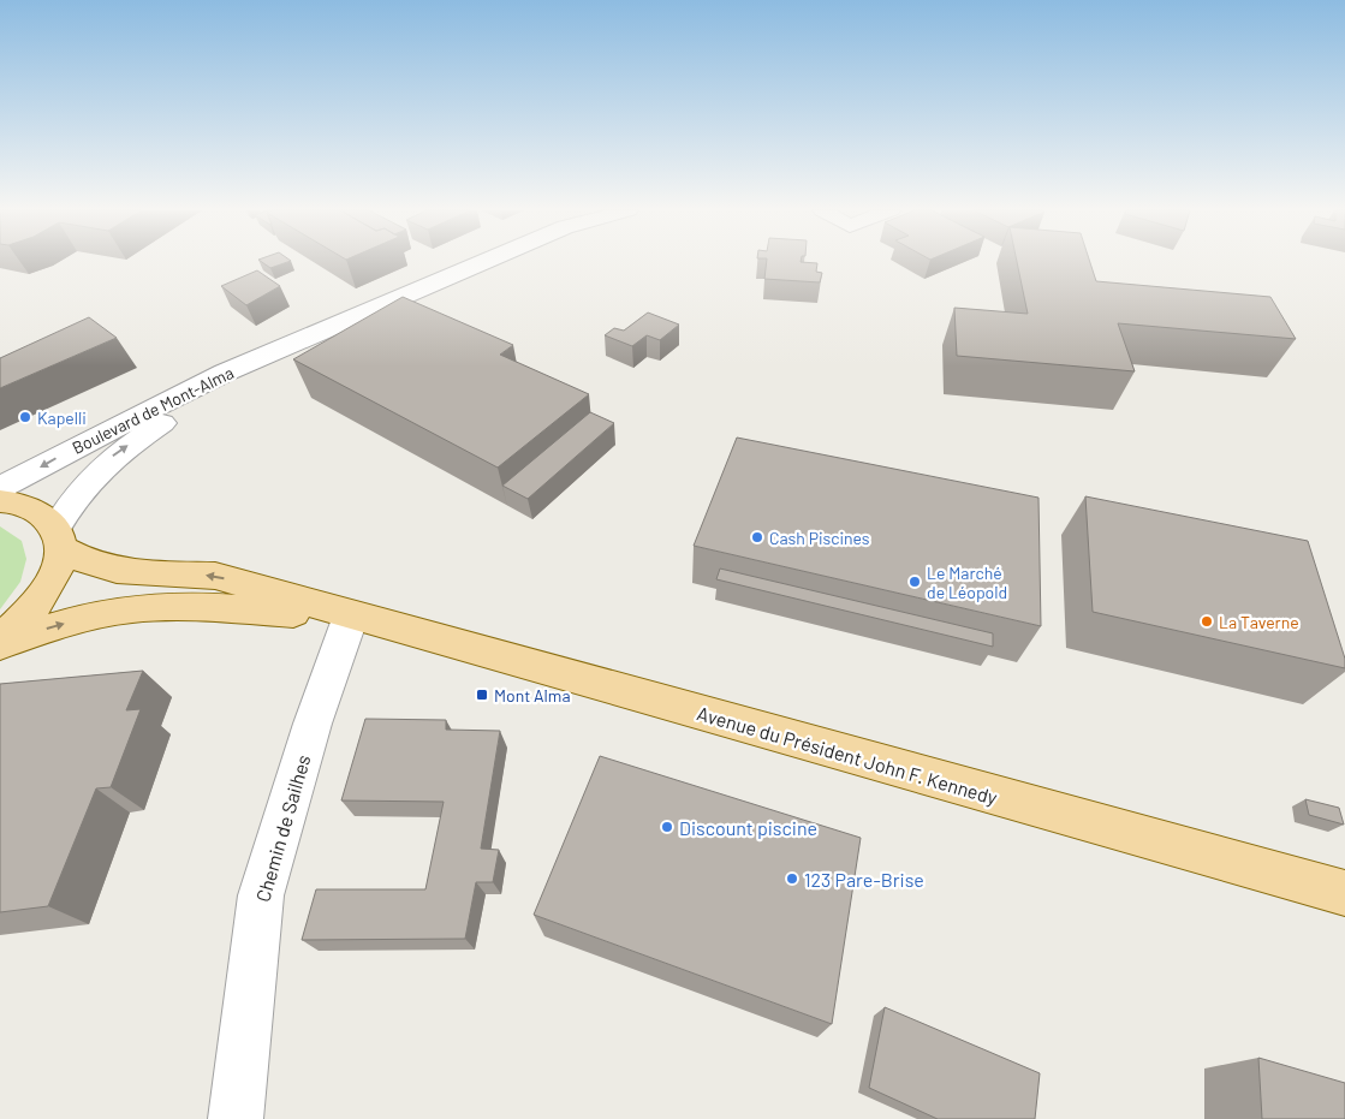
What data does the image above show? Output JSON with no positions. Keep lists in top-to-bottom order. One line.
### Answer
{"streets":{"main road":["Avenue du Président John F. Kennedy"],"street":["Boulevard de Mont-Alma","Chemin de Sailhes"]},"crossings":[["Boulevard de Mont-Alma","Avenue du Président John F. Kennedy"],["Avenue du Président John F. Kennedy","Chemin de Sailhes"]],"places":{"other":["Kapelli","Cash Piscines","Le Marché de Léopold","La Taverne","Discount piscine","123 Pare-Brise"],"transit":["Mont Alma"]}}
